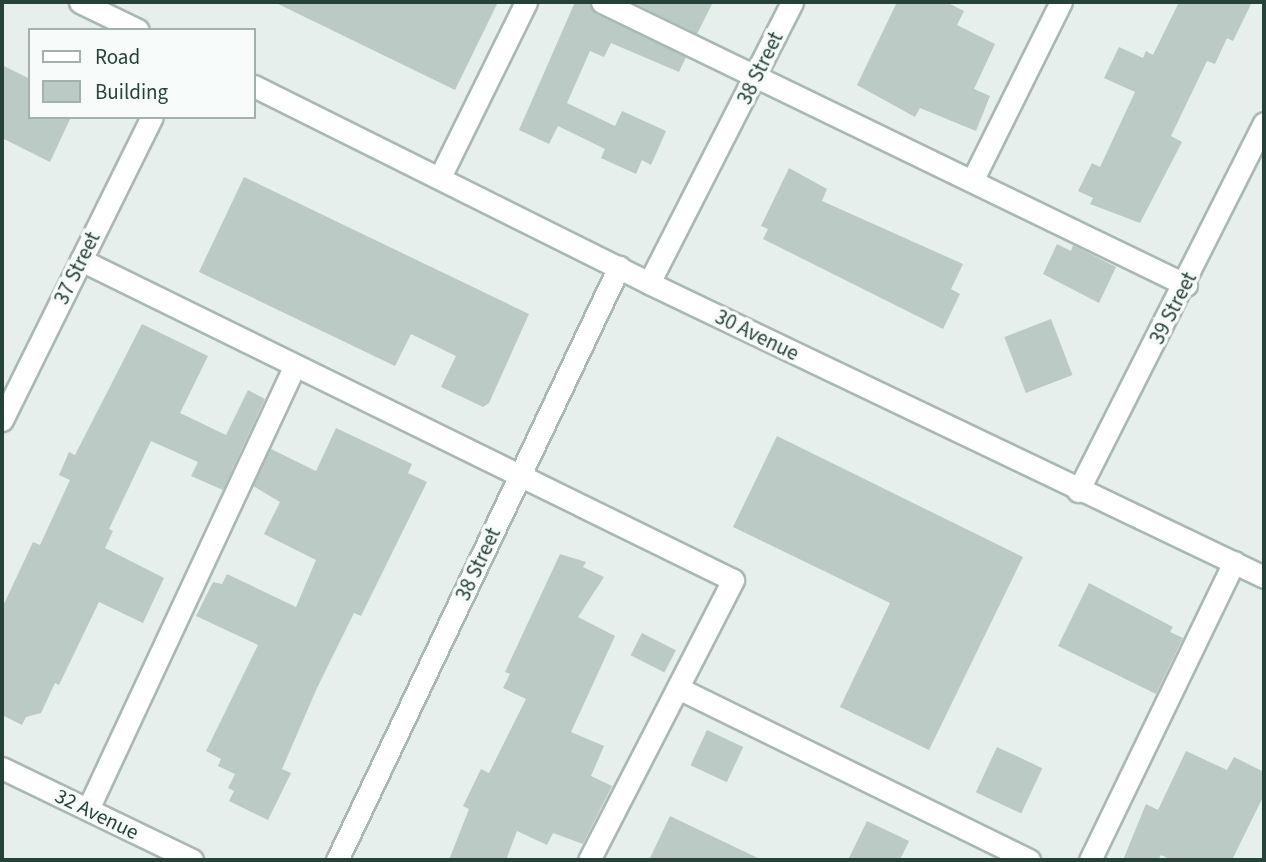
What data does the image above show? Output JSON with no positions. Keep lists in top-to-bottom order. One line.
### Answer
{"streets":{"street":["38 Street","37 Street","39 Street","30 Avenue","32 Avenue"]},"crossings":[["38 Street","30 Avenue"],["39 Street","30 Avenue"]],"legend":["Road","Building"]}
